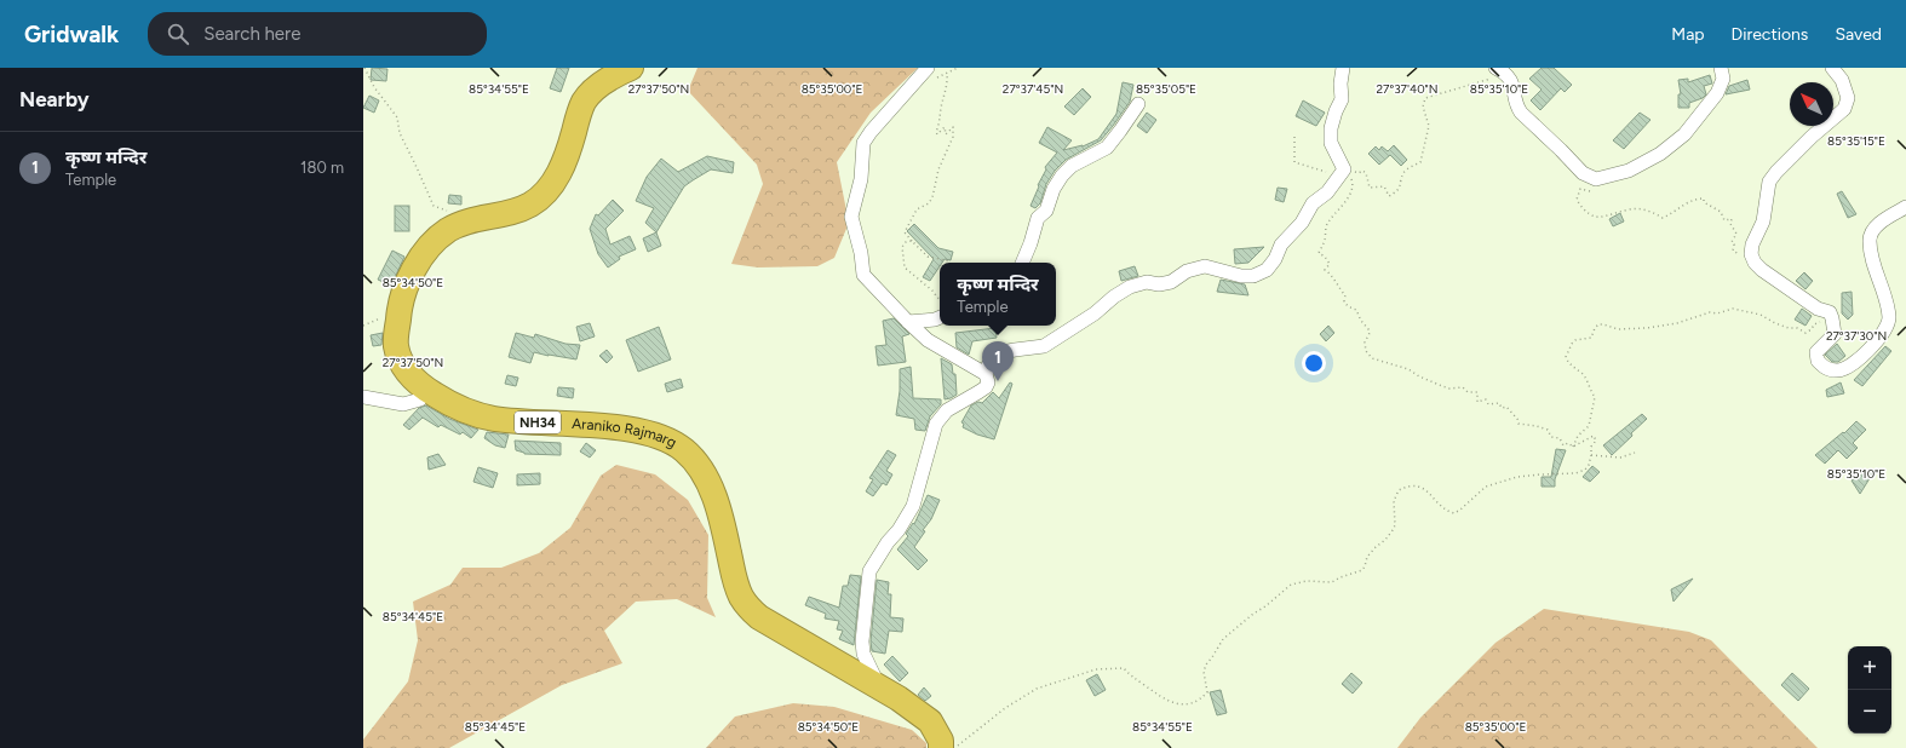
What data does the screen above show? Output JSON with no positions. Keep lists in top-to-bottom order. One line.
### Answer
{"streets":{"highway":["NH34","Araniko Rajmarg"]},"north":"top left","page":{"header":"Gridwalk","search":"Search here","nav":["Map","Directions","Saved"],"heading":"Nearby","list":[{"mark":"1","name":"कृष्ण मन्दिर","note":"Temple","value":"180 m"}],"popup":["कृष्ण मन्दिर","Temple"],"pins":"1","map_buttons":["+","−"]},"coordinates":["85°35'00\"E","85°35'05\"E","85°34'55\"E","27°37'50\"N","27°37'45\"N","27°37'40\"N","85°35'10\"E","85°35'15\"E","85°34'50\"E","27°37'30\"N","85°34'45\"E"]}
